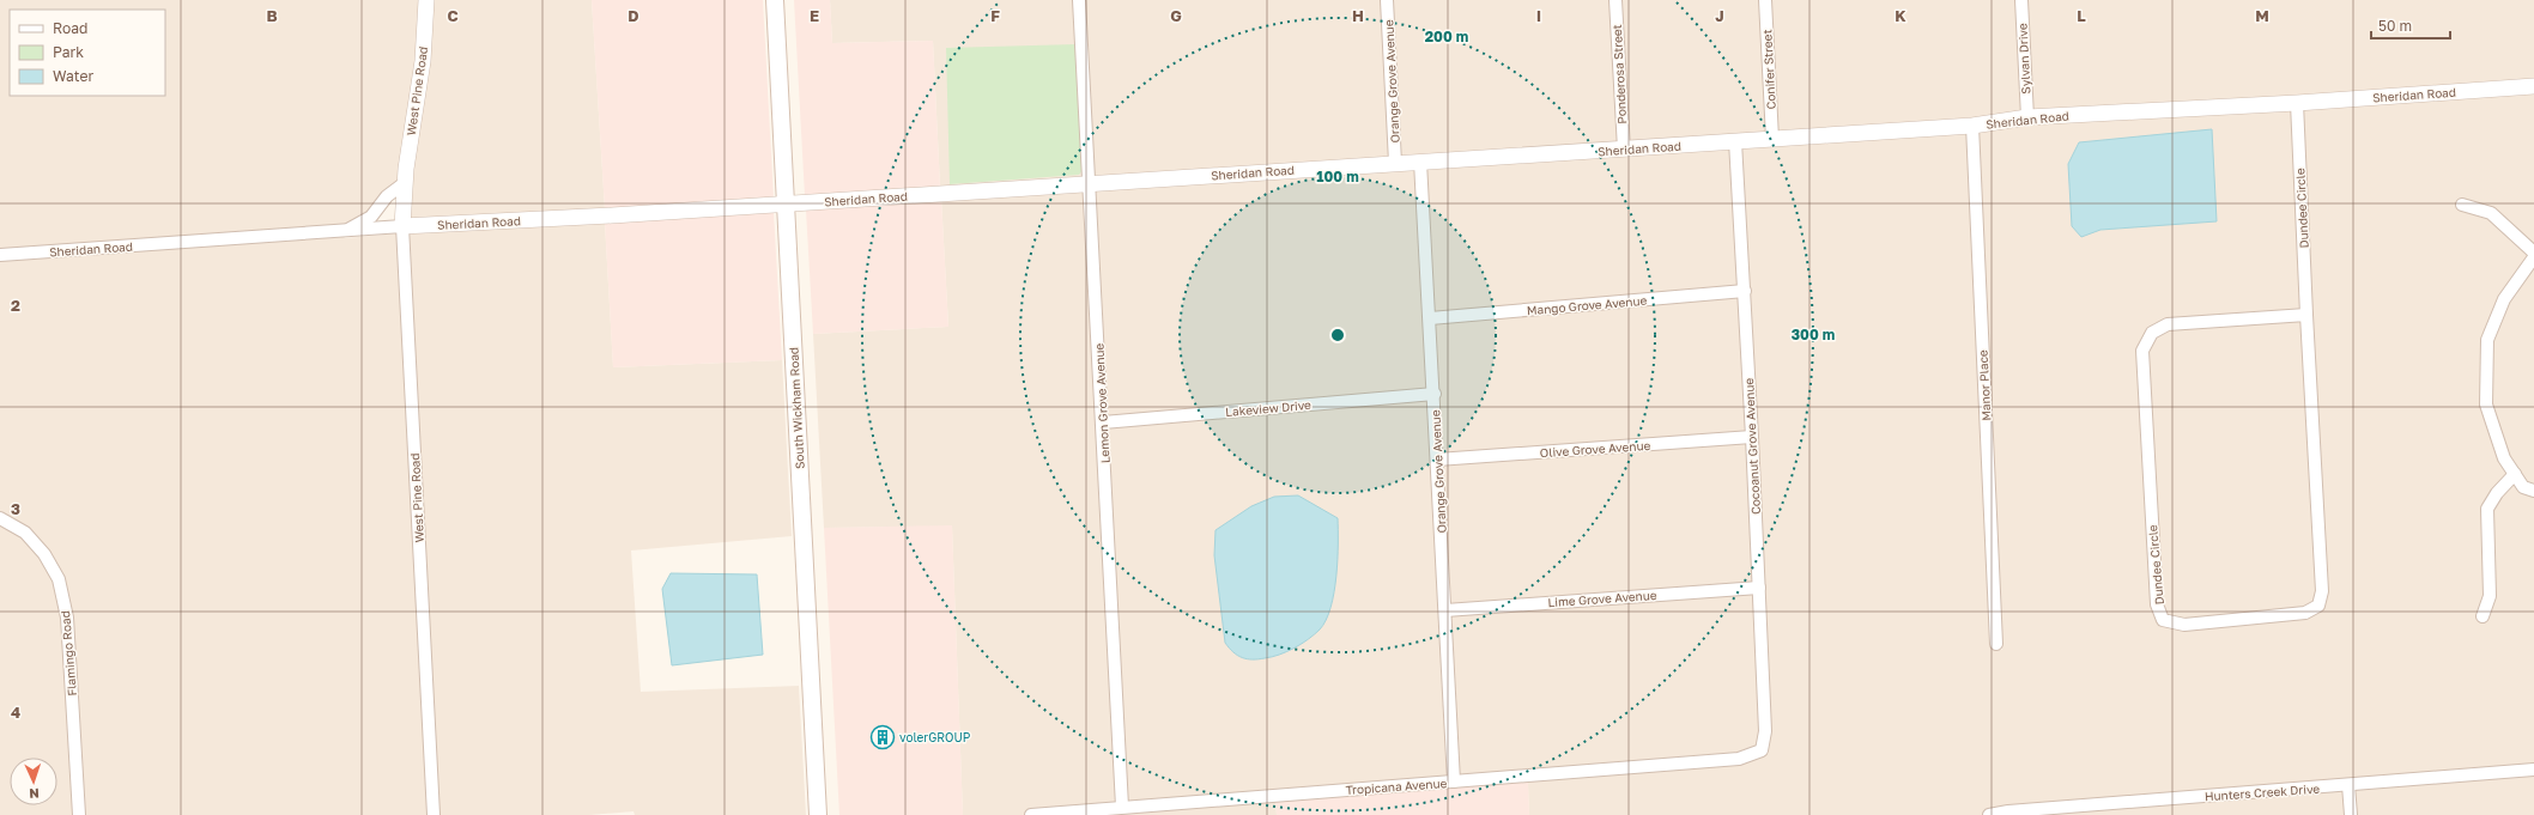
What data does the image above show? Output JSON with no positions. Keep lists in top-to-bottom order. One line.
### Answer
{"streets":{"main road":["South Wickham Road"],"street":["Sylvan Drive","Conifer Street","Ponderosa Street","Orange Grove Avenue","West Pine Road","Sheridan Road","Dundee Circle","Mango Grove Avenue","Manor Place","Lemon Grove Avenue","Lakeview Drive","Cocoanut Grove Avenue","Olive Grove Avenue","Lime Grove Avenue","Flamingo Road","Tropicana Avenue","Hunters Creek Drive"]},"crossings":[["Sylvan Drive","Sheridan Road"],["Conifer Street","Sheridan Road"],["Ponderosa Street","Sheridan Road"],["Orange Grove Avenue","Sheridan Road"],["Orange Grove Avenue","Mango Grove Avenue"],["Orange Grove Avenue","Lakeview Drive"],["Orange Grove Avenue","Olive Grove Avenue"],["Orange Grove Avenue","Lime Grove Avenue"],["Orange Grove Avenue","Tropicana Avenue"],["West Pine Road","Sheridan Road"],["Sheridan Road","Dundee Circle"],["Sheridan Road","Manor Place"],["Sheridan Road","Lemon Grove Avenue"],["Sheridan Road","South Wickham Road"],["Sheridan Road","Cocoanut Grove Avenue"],["Mango Grove Avenue","Cocoanut Grove Avenue"],["Lemon Grove Avenue","Lakeview Drive"],["Lemon Grove Avenue","Tropicana Avenue"],["Cocoanut Grove Avenue","Olive Grove Avenue"],["Cocoanut Grove Avenue","Lime Grove Avenue"],["Cocoanut Grove Avenue","Tropicana Avenue"]],"places":{"building":["volerGROUP"]},"legend":["Road","Park","Water"],"scale_bar":"50 m","north":"bottom","grid":{"columns":["B","C","D","E","F","G","H","I","J","K","L","M"],"rows":["2","3","4"]},"rings":["200 m","100 m","300 m"]}
